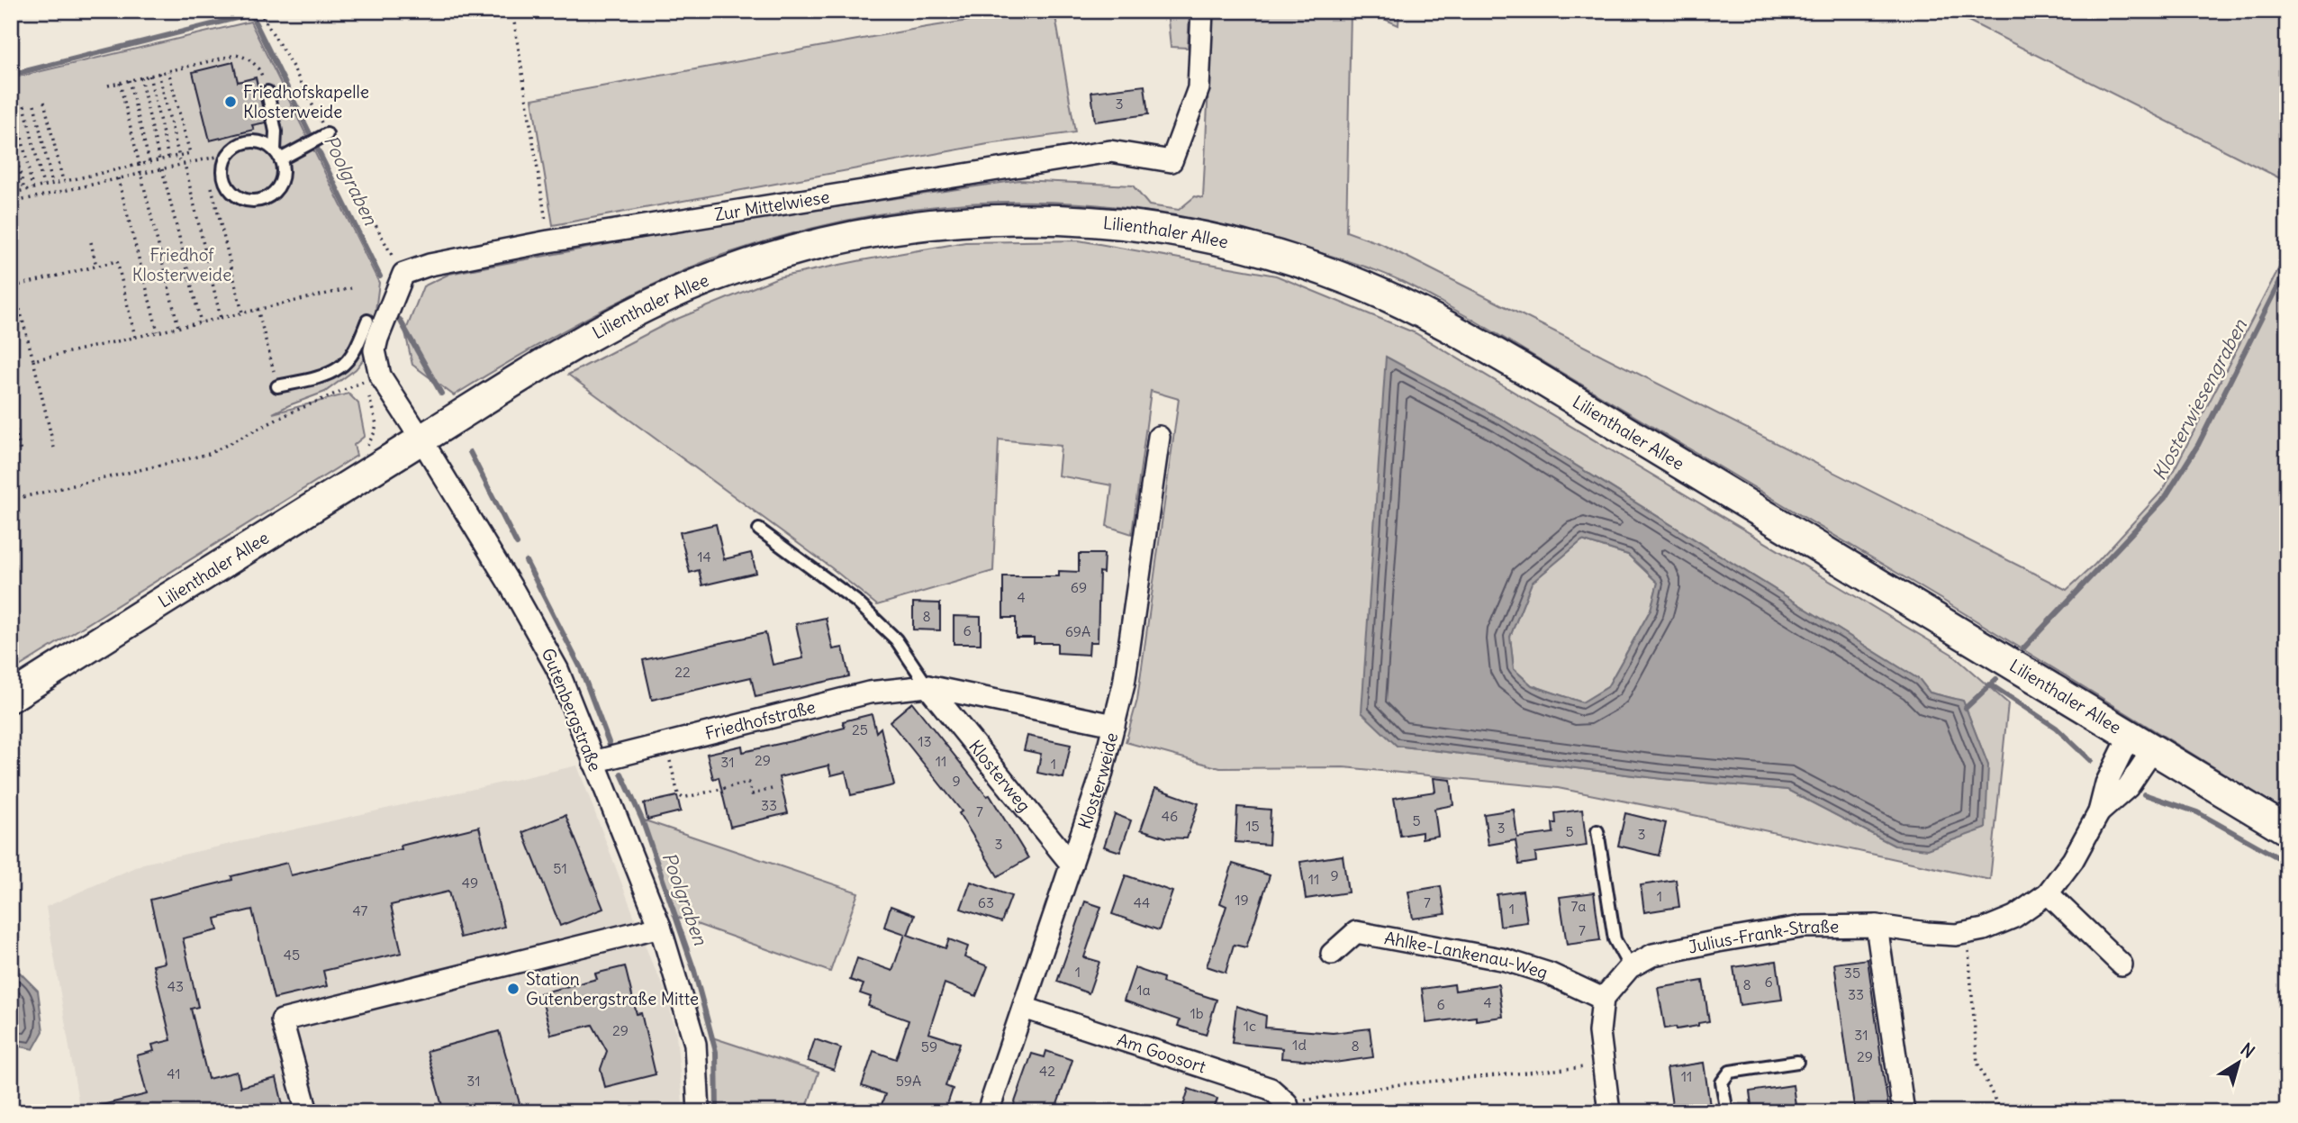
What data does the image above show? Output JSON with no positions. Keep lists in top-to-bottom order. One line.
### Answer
{"streets":{"main road":["Lilienthaler Allee"],"street":["Zur Mittelwiese","Gutenbergstraße","Friedhofstraße","Klosterweg","Klosterweide","Julius-Frank-Straße","Ahlke-Lankenau-Weg","Am Goosort"]},"crossings":[["Zur Mittelwiese","Lilienthaler Allee"],["Zur Mittelwiese","Gutenbergstraße"],["Lilienthaler Allee","Gutenbergstraße"],["Lilienthaler Allee","Julius-Frank-Straße"],["Gutenbergstraße","Friedhofstraße"],["Friedhofstraße","Klosterweg"],["Friedhofstraße","Klosterweide"],["Klosterweg","Klosterweide"],["Klosterweide","Am Goosort"],["Julius-Frank-Straße","Ahlke-Lankenau-Weg"]],"water":["Poolgraben","Klosterwiesengraben"],"parks":["Friedhof Klosterweide"],"places":["Friedhofskapelle Klosterweide","Station Gutenbergstraße Mitte"],"house_numbers":["3","14","69","4","8","6","69A","22","25","13","29","11","31","1","9","33","7","46","5","15","3","5","3","3","51","9","11","49","1","19","63","44","7","7a","1","47","7","45","1","35","6","8","43","1a","33","4","6","1b","1c","29","31","1d","8","59","29","42","41","11","31","59A"],"north":"top right"}
